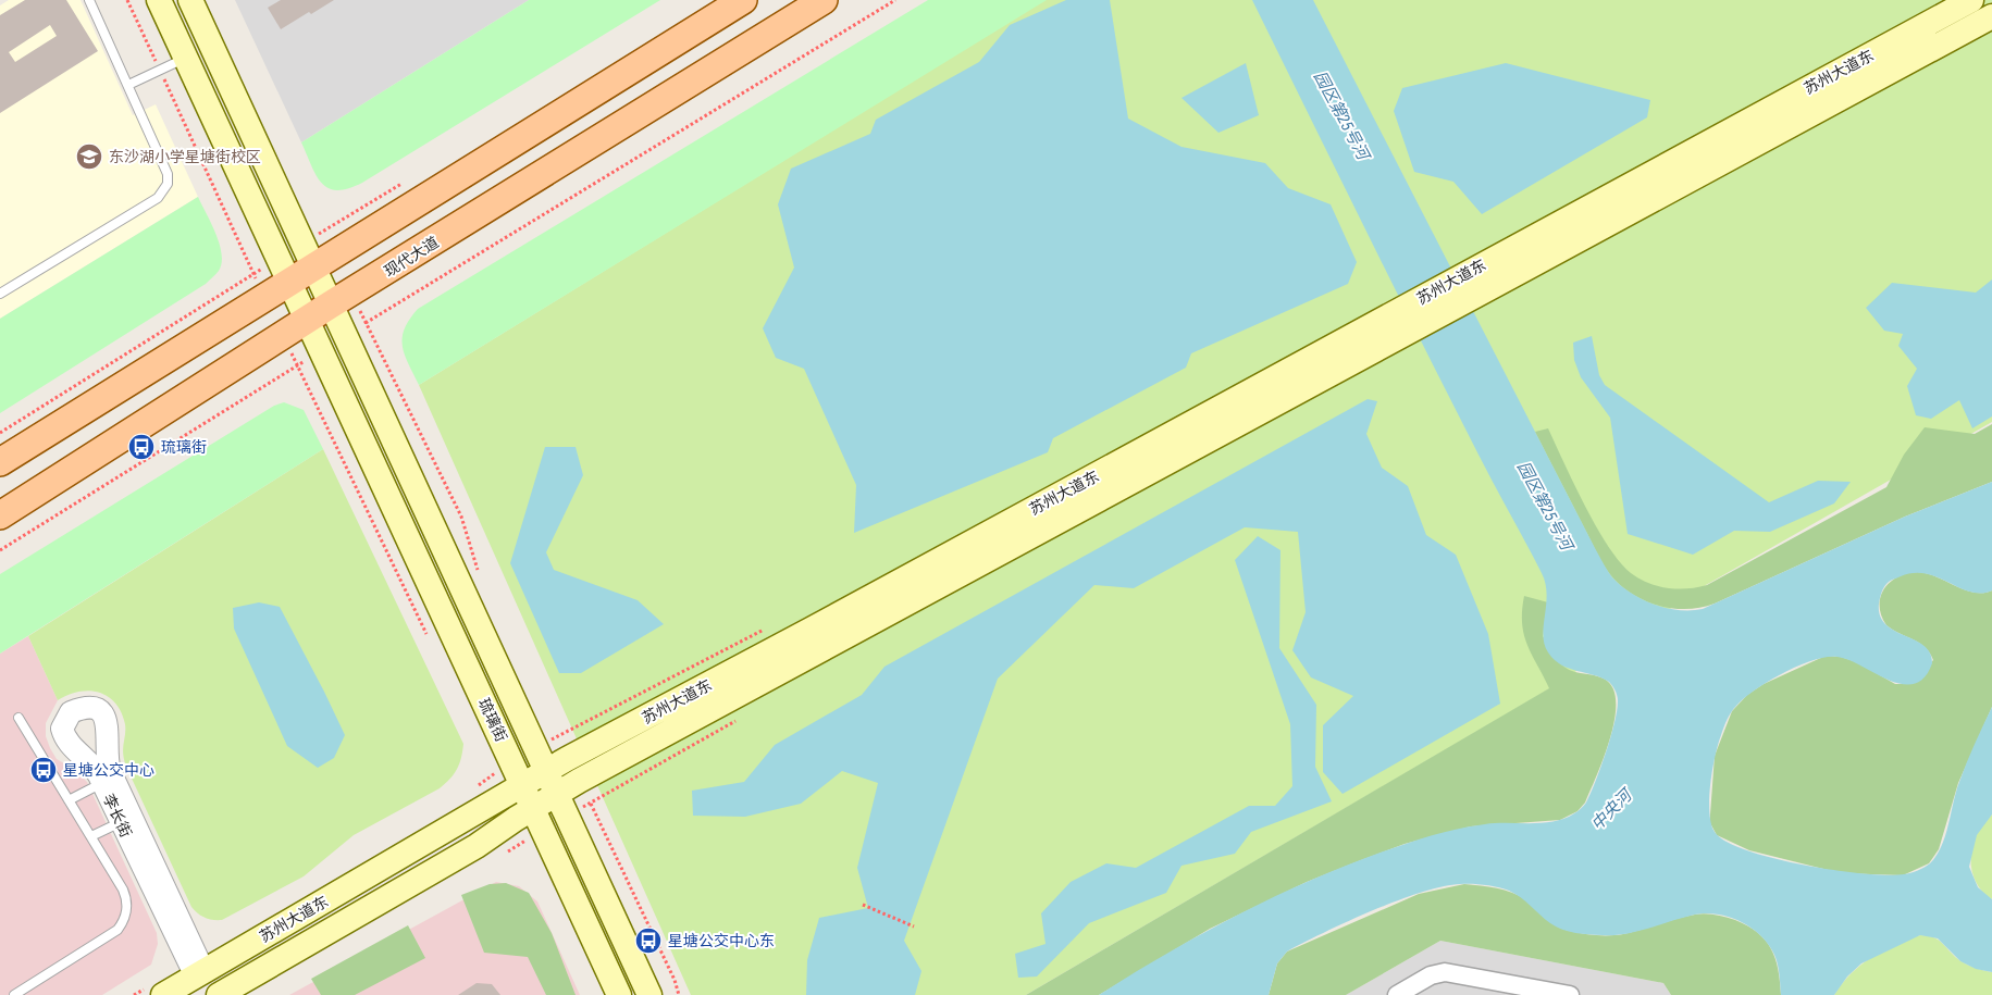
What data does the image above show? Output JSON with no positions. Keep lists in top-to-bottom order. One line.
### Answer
{"streets":{"main road":["苏州大道东","现代大道","琉璃街"],"street":["李长街"]},"crossings":[["苏州大道东","琉璃街"],["苏州大道东","李长街"],["现代大道","琉璃街"]],"water":["园区第25号河","中央河"],"places":{"school or university":["东沙湖小学星塘街校区"],"bus stop":["琉璃街","星塘公交中心","星塘公交中心东"]}}
